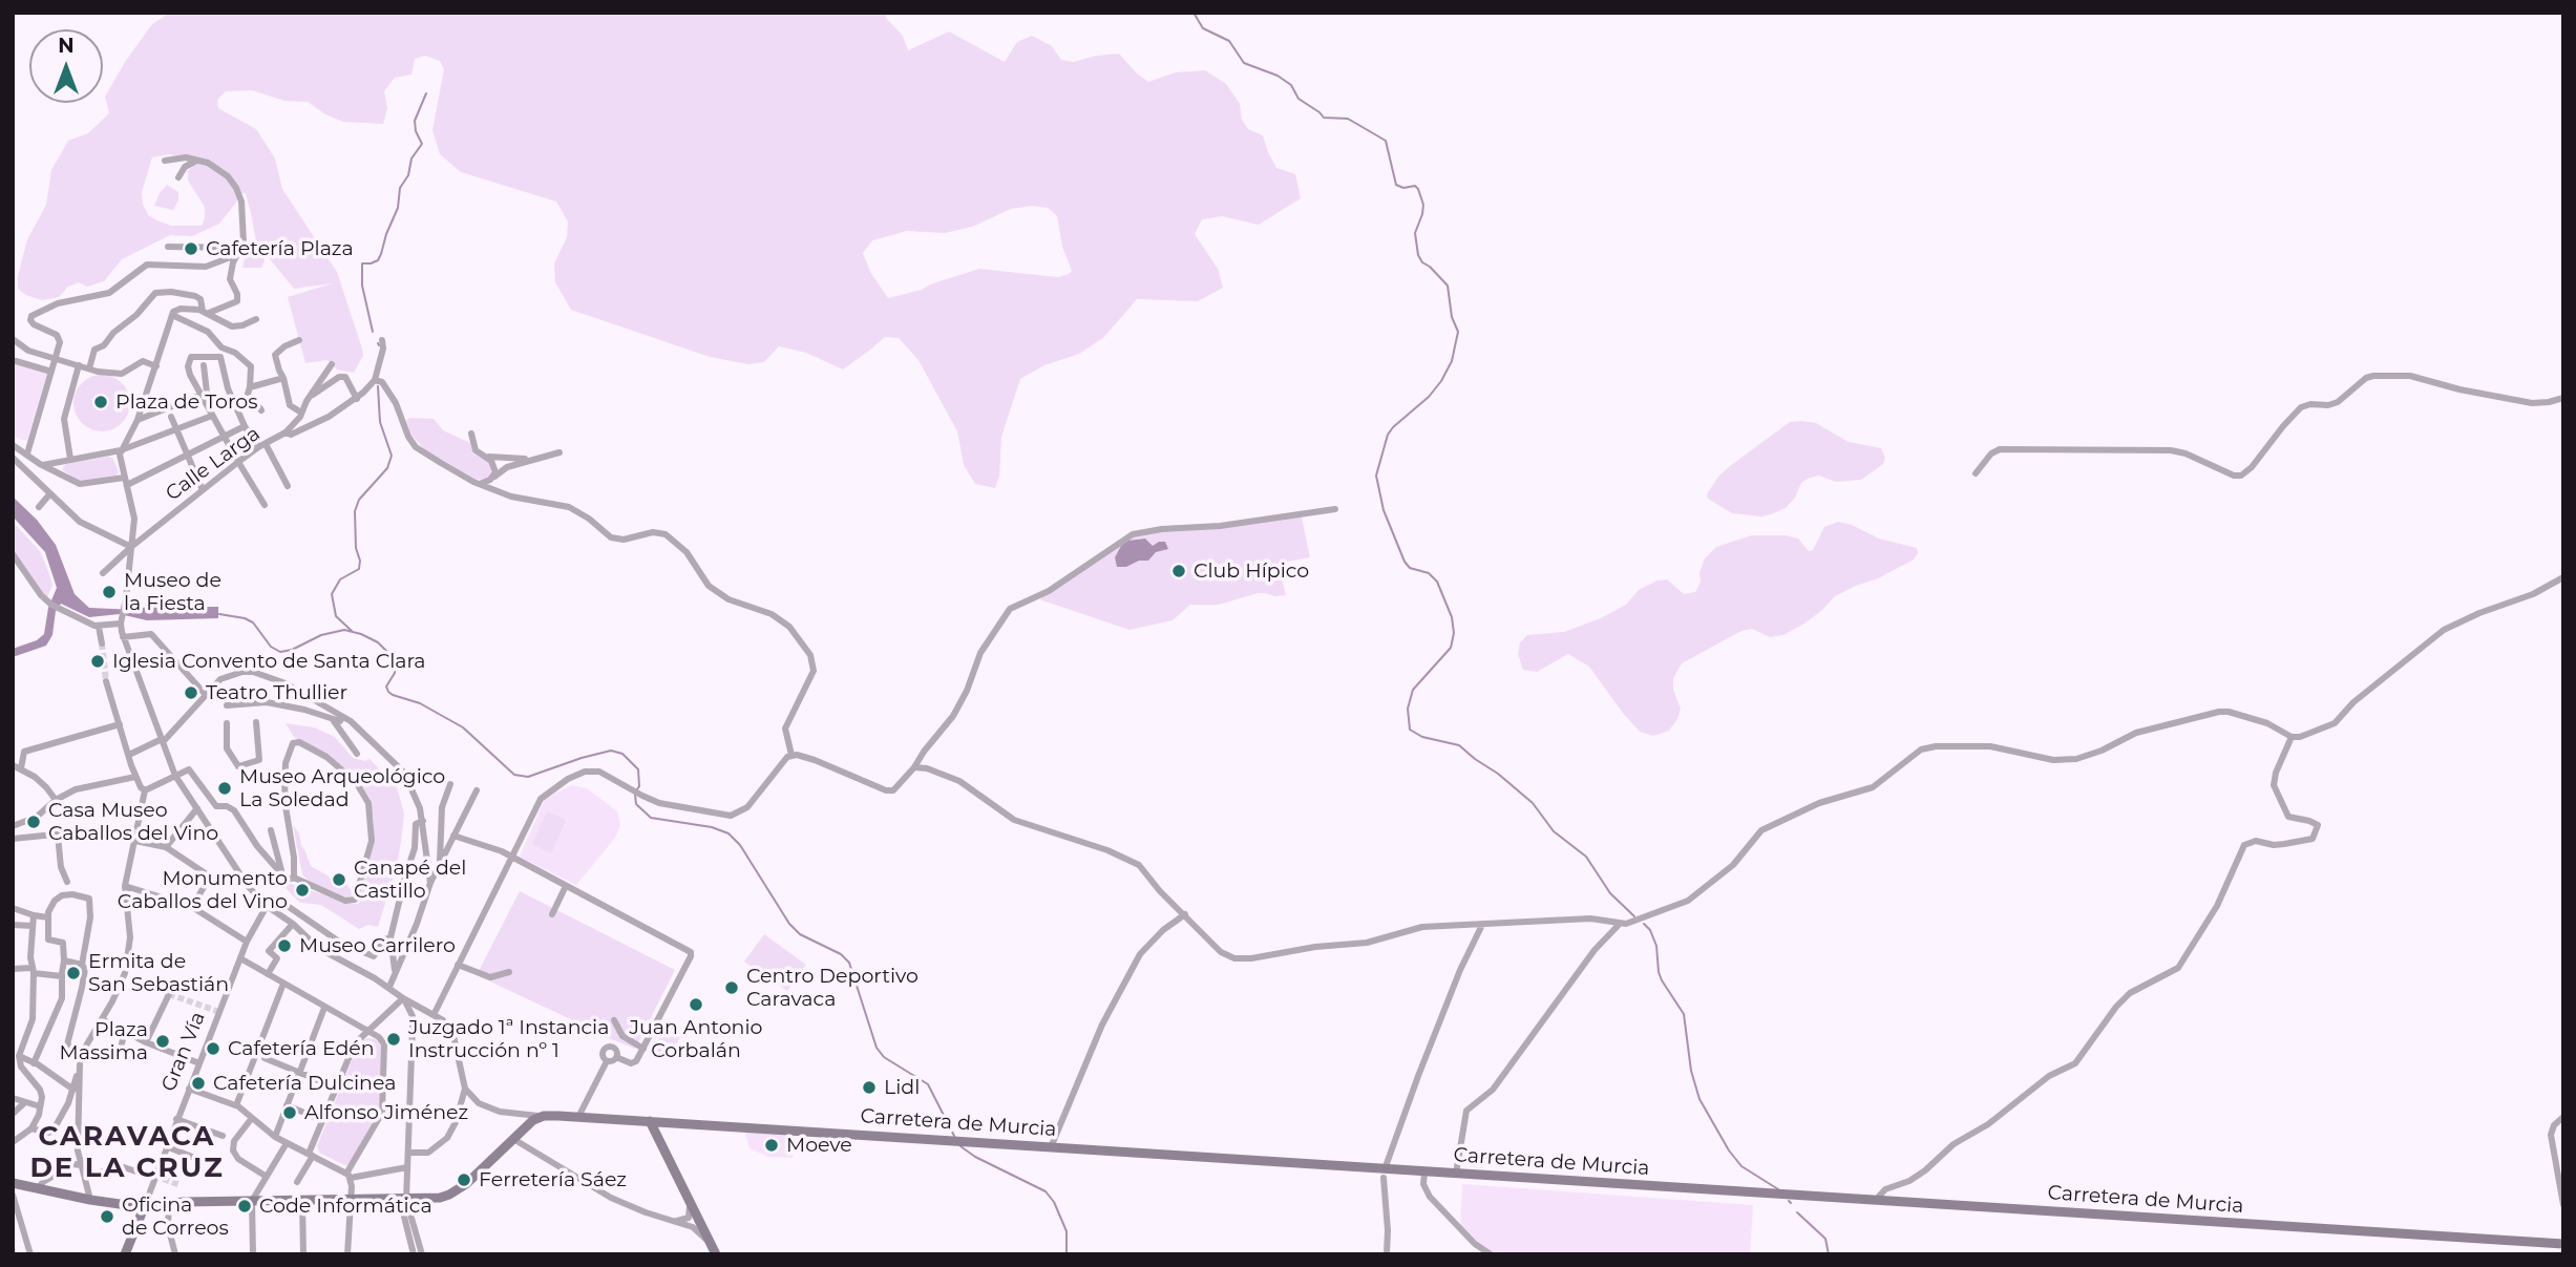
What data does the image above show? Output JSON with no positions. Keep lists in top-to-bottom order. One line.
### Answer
{"streets":{"main road":["Gran Vía","Carretera de Murcia"],"street":["Calle Larga"]},"districts":["CARAVACA DE LA CRUZ"],"places":["Cafetería Plaza","Plaza de Toros","Club Hípico","Museo de la Fiesta","Iglesia Convento de Santa Clara","Teatro Thullier","Museo Arqueológico La Soledad","Casa Museo Caballos del Vino","Canapé del Castillo","Monumento Caballos del Vino","Museo Carrilero","Ermita de San Sebastián","Centro Deportivo Caravaca","Juan Antonio Corbalán","Juzgado 1ª Instancia Instrucción nº 1","Plaza Massima","Cafetería Edén","Cafetería Dulcinea","Lidl","Alfonso Jiménez","Moeve","Ferretería Sáez","Code Informática","Oficina de Correos"],"north":"top"}
